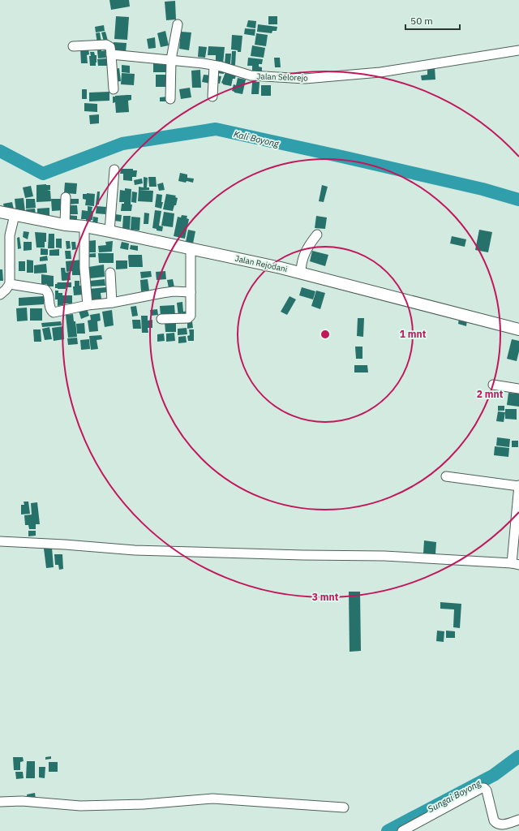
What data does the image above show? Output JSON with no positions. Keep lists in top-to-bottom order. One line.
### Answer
{"streets":{"main road":["Jalan Rejodani"],"street":["Jalan Selorejo"]},"water":["Kali Boyong","Sungai Boyong"],"scale_bar":"50 m","rings":["1 mnt","2 mnt","3 mnt"]}
